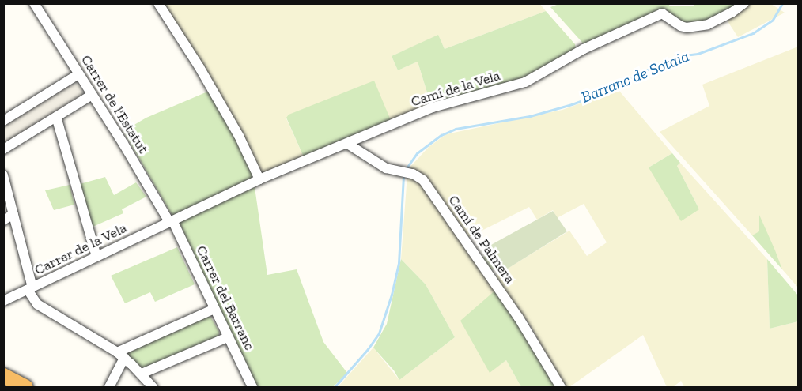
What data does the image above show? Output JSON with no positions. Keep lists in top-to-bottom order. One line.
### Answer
{"streets":{"street":["Camí de la Vela","Carrer de l'Estatut","Camí de Palmera","Carrer de la Vela","Carrer del Barranc"]},"crossings":[["Camí de la Vela","Carrer de l'Estatut"],["Camí de la Vela","Camí de Palmera"],["Camí de la Vela","Carrer de la Vela"],["Camí de la Vela","Carrer del Barranc"],["Carrer de l'Estatut","Carrer de la Vela"],["Carrer de l'Estatut","Carrer del Barranc"],["Carrer de la Vela","Carrer del Barranc"]],"water":["Barranc de Sotaia"]}
